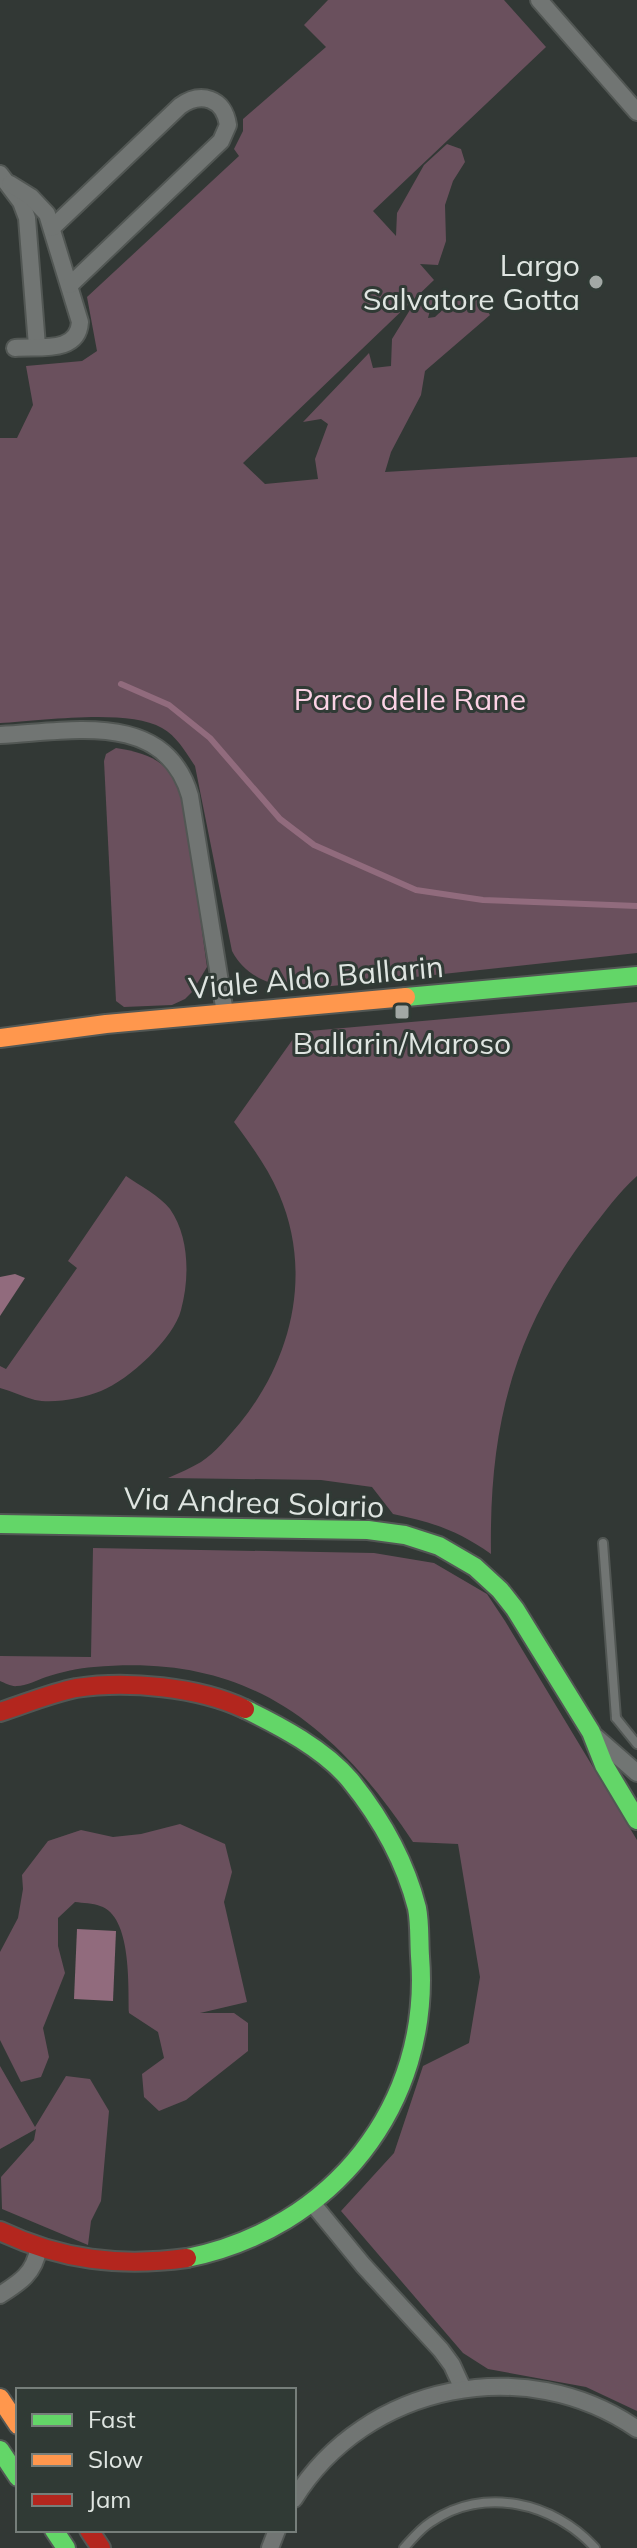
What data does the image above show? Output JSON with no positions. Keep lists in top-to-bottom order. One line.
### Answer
{"streets":{"street":["Viale Aldo Ballarin","Via Andrea Solario"]},"parks":["Parco delle Rane"],"places":{"other":["Largo Salvatore Gotta"],"transit":["Ballarin/Maroso"]},"legend":["Fast","Slow","Jam"]}
